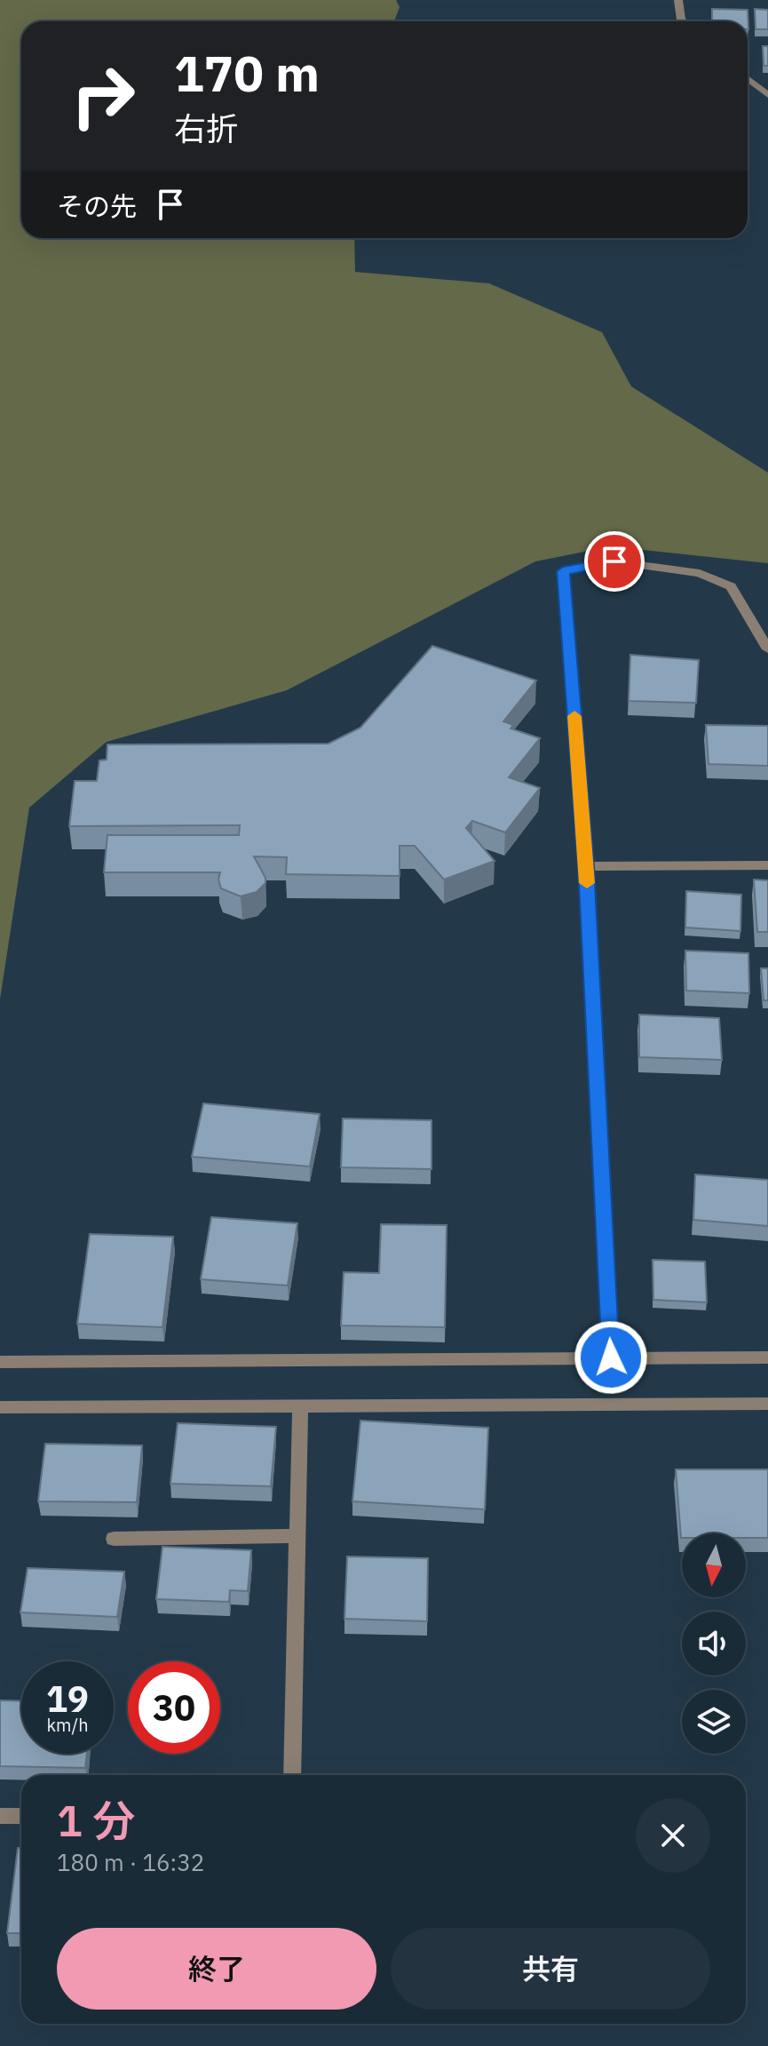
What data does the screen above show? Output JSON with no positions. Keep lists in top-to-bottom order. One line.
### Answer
{"north":"bottom","page":{"turn":["170 m","右折"],"then":"その先","speed":"19 km/h","limit":"30","heading":["1 分","180 m · 16:32"],"buttons":["終了","共有"]}}
